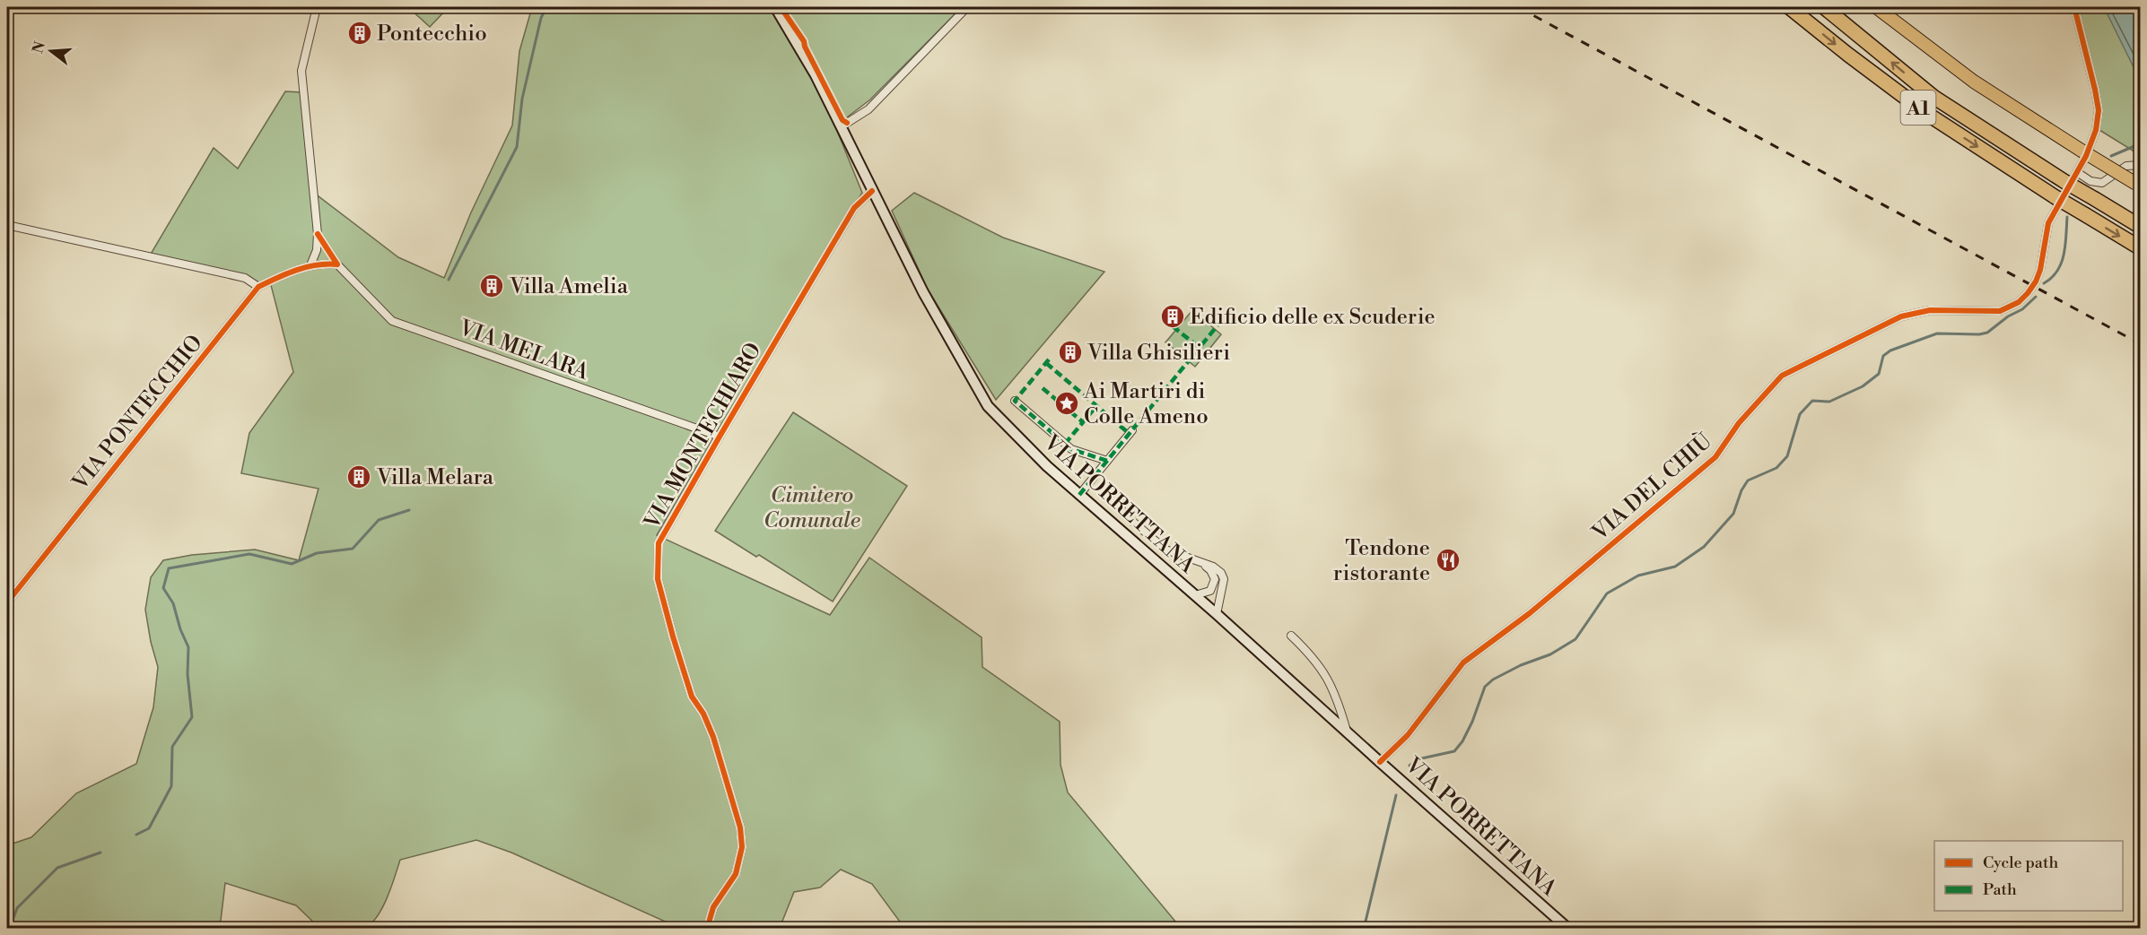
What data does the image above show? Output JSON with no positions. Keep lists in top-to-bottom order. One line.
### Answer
{"streets":{"highway":["A1"],"main road":["VIA PORRETTANA"],"street":["VIA MELARA","VIA PONTECCHIO","VIA MONTECHIARO","VIA DEL CHIÙ"]},"crossings":[["VIA MELARA","VIA MONTECHIARO"],["VIA MONTECHIARO","VIA PORRETTANA"],["VIA DEL CHIÙ","VIA PORRETTANA"]],"parks":["Cimitero Comunale"],"places":{"building":["Pontecchio","Villa Amelia","Edificio delle ex Scuderie","Villa Ghisilieri","Villa Melara"],"place":["Ai Martiri di Colle Ameno"],"restaurant":["Tendone ristorante"]},"legend":["Cycle path","Path"],"north":"left"}
